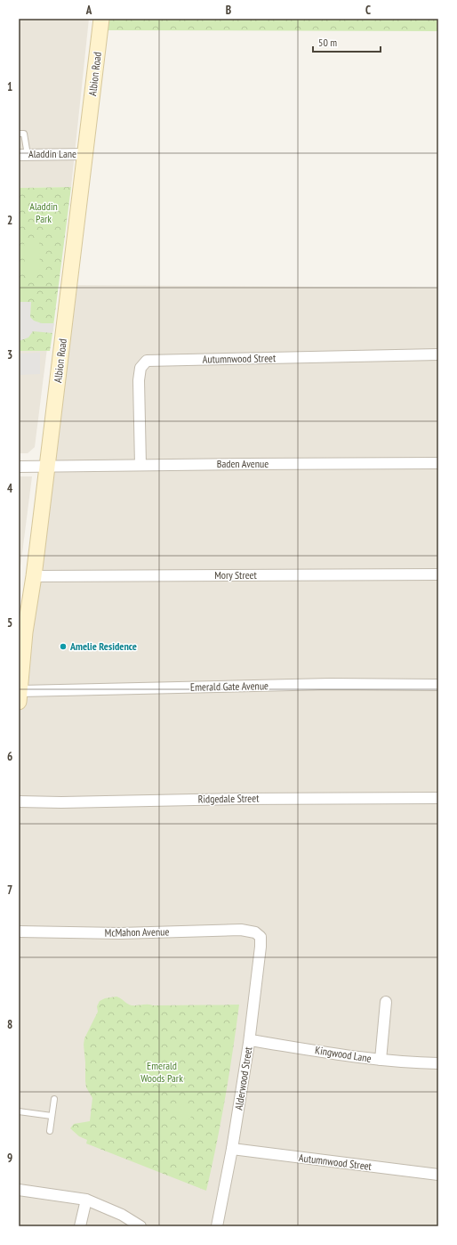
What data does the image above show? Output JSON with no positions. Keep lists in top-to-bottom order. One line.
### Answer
{"streets":{"street":["Albion Road","Aladdin Lane","Autumnwood Street","Baden Avenue","Mory Street","Emerald Gate Avenue","Ridgedale Street","McMahon Avenue","Kingwood Lane","Alderwood Street"]},"crossings":[["Albion Road","Aladdin Lane"],["Albion Road","Baden Avenue"],["Albion Road","Mory Street"],["Albion Road","Emerald Gate Avenue"],["Autumnwood Street","Baden Avenue"],["Autumnwood Street","Alderwood Street"],["McMahon Avenue","Alderwood Street"],["Kingwood Lane","Alderwood Street"]],"parks":["Aladdin Park","Emerald Woods Park"],"places":["Amelie Residence"],"scale_bar":"50 m","grid":{"columns":["A","B","C"],"rows":["1","2","3","4","5","6","7","8","9"]}}
